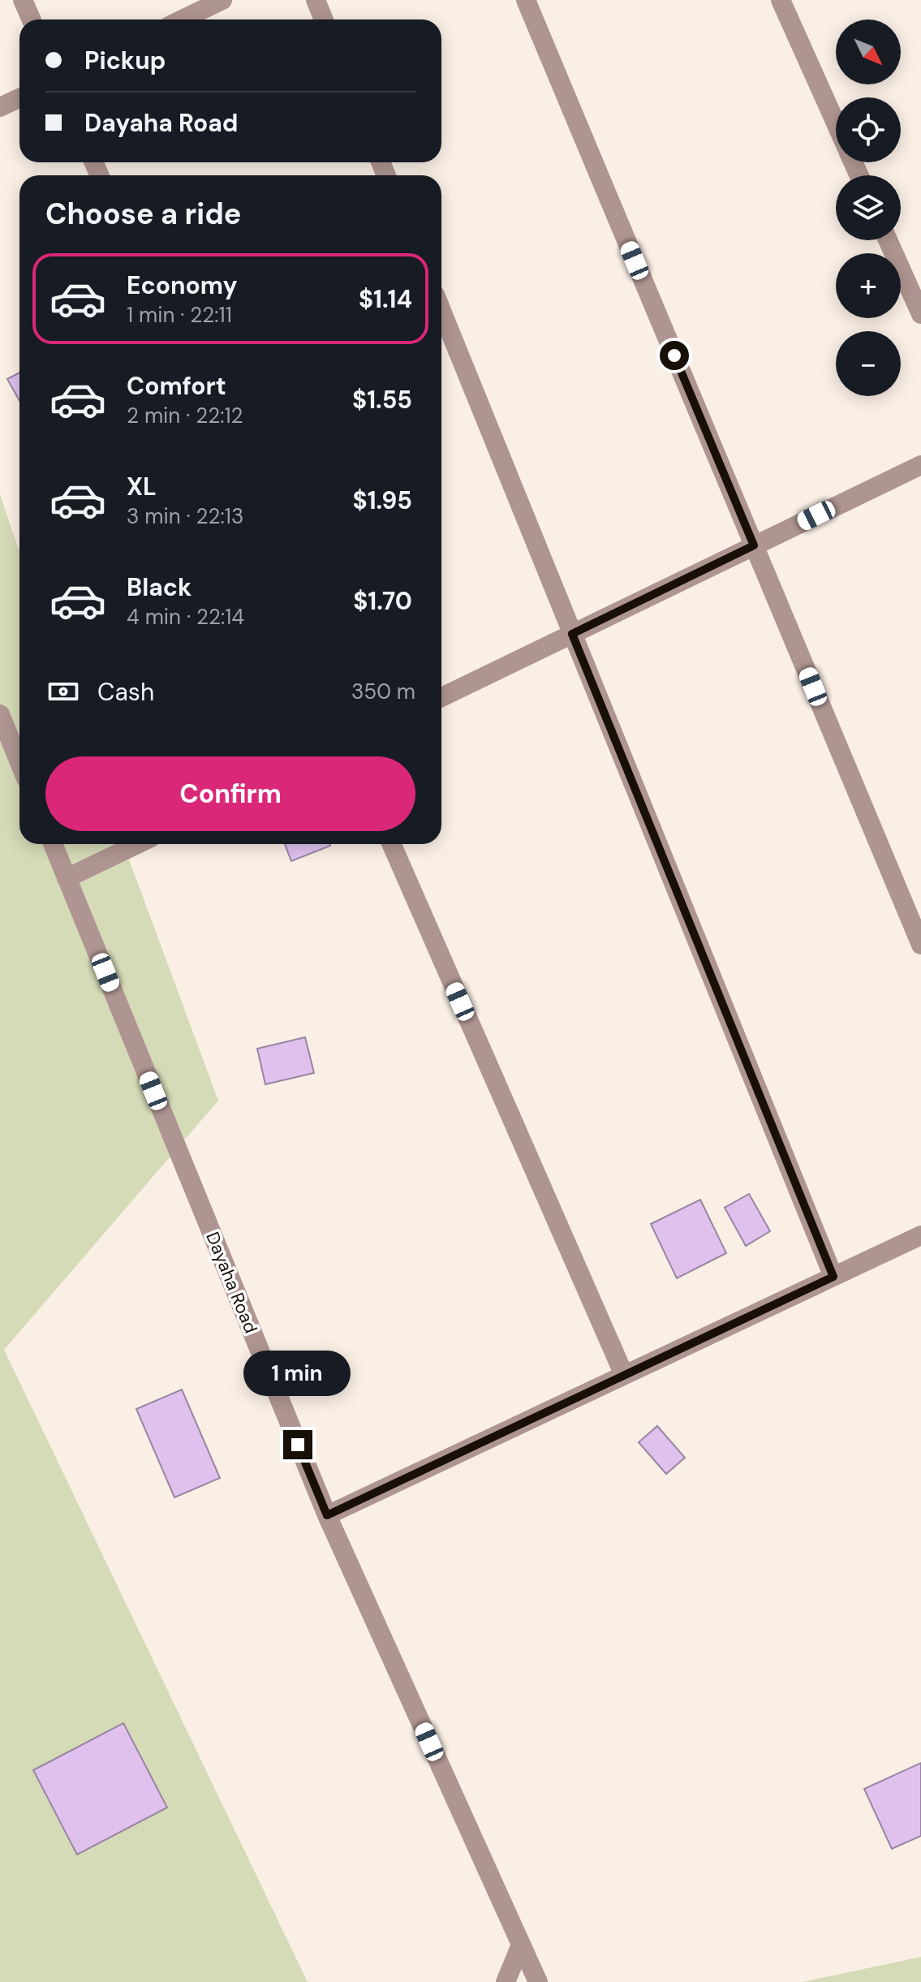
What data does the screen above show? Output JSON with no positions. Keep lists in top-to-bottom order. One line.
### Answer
{"streets":{"street":["Dayaha Road"]},"north":"bottom right","page":{"map_buttons":["+","−"],"banner":["Pickup","Dayaha Road"],"heading":"Choose a ride","list":[{"name":"Economy","note":"1 min · 22:11","value":"$1.14"},{"name":"Comfort","note":"2 min · 22:12","value":"$1.55"},{"name":"XL","note":"3 min · 22:13","value":"$1.95"},{"name":"Black","note":"4 min · 22:14","value":"$1.70"}],"pay":["Cash","350 m"],"buttons":"Confirm","bubble":"1 min"}}
